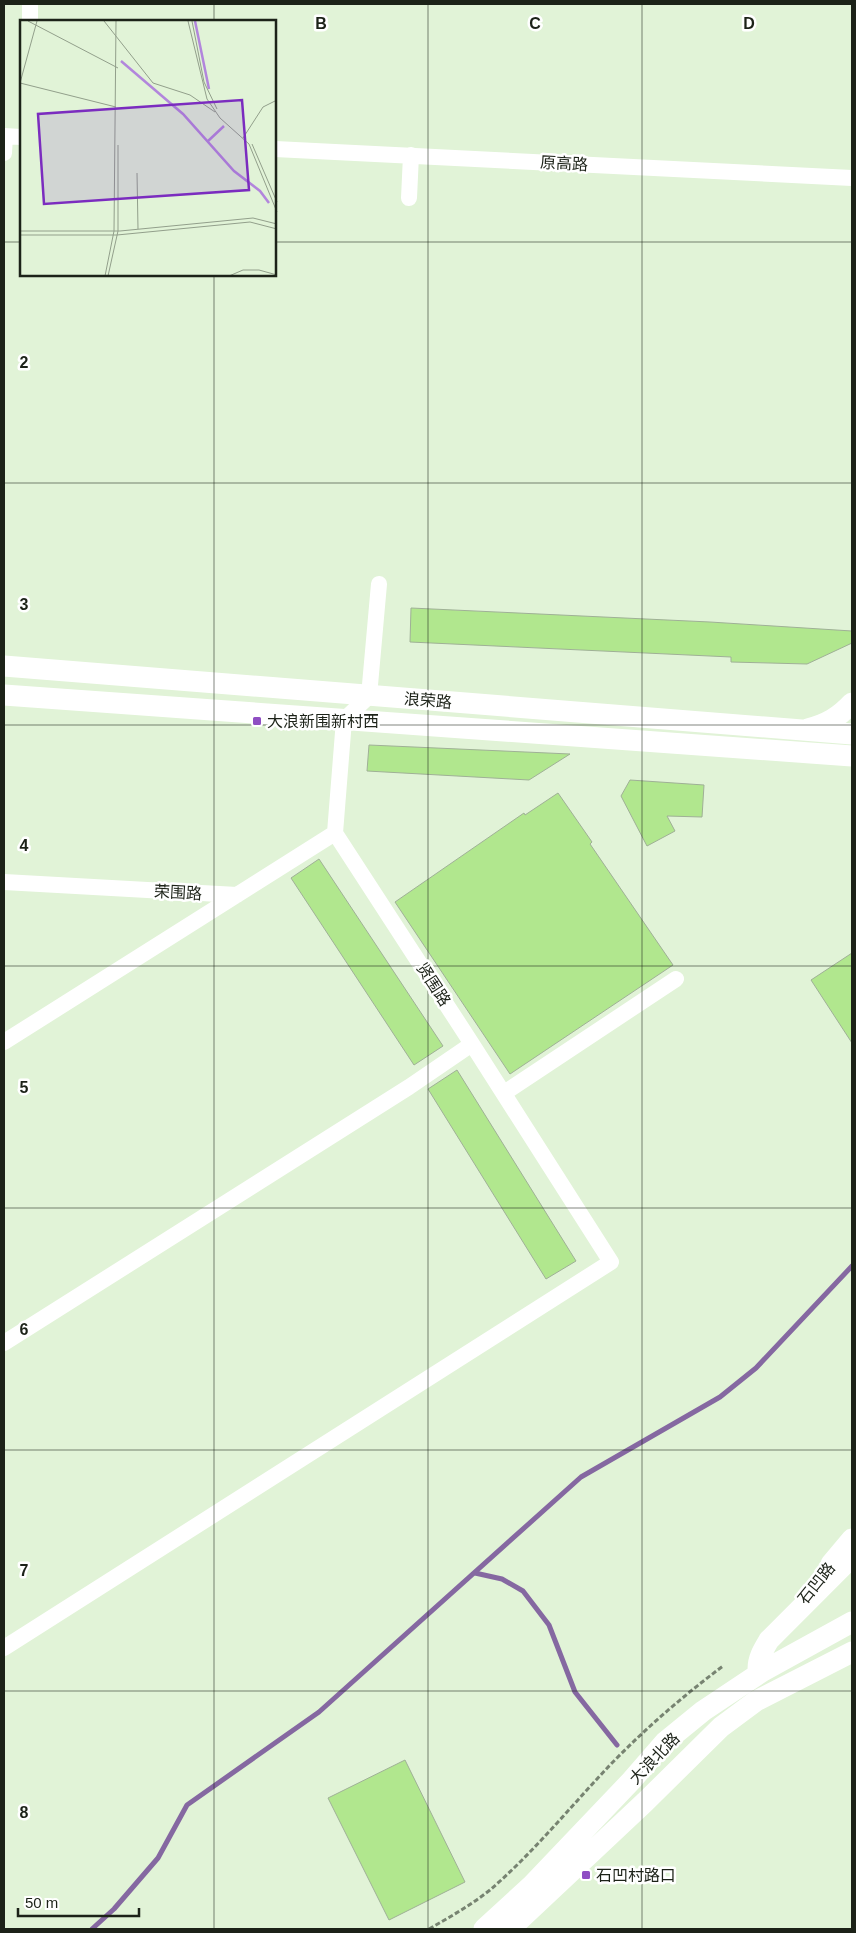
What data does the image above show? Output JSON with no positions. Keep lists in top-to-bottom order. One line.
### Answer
{"streets":{"main road":["浪荣路","石凹路","大浪北路"],"street":["原高路","荣围路","贤围路"]},"crossings":[["石凹路","大浪北路"]],"places":{"transit":["大浪新围新村西","石凹村路口"]},"scale_bar":"50 m","grid":{"columns":["B","C","D"],"rows":["2","3","4","5","6","7","8"]}}
